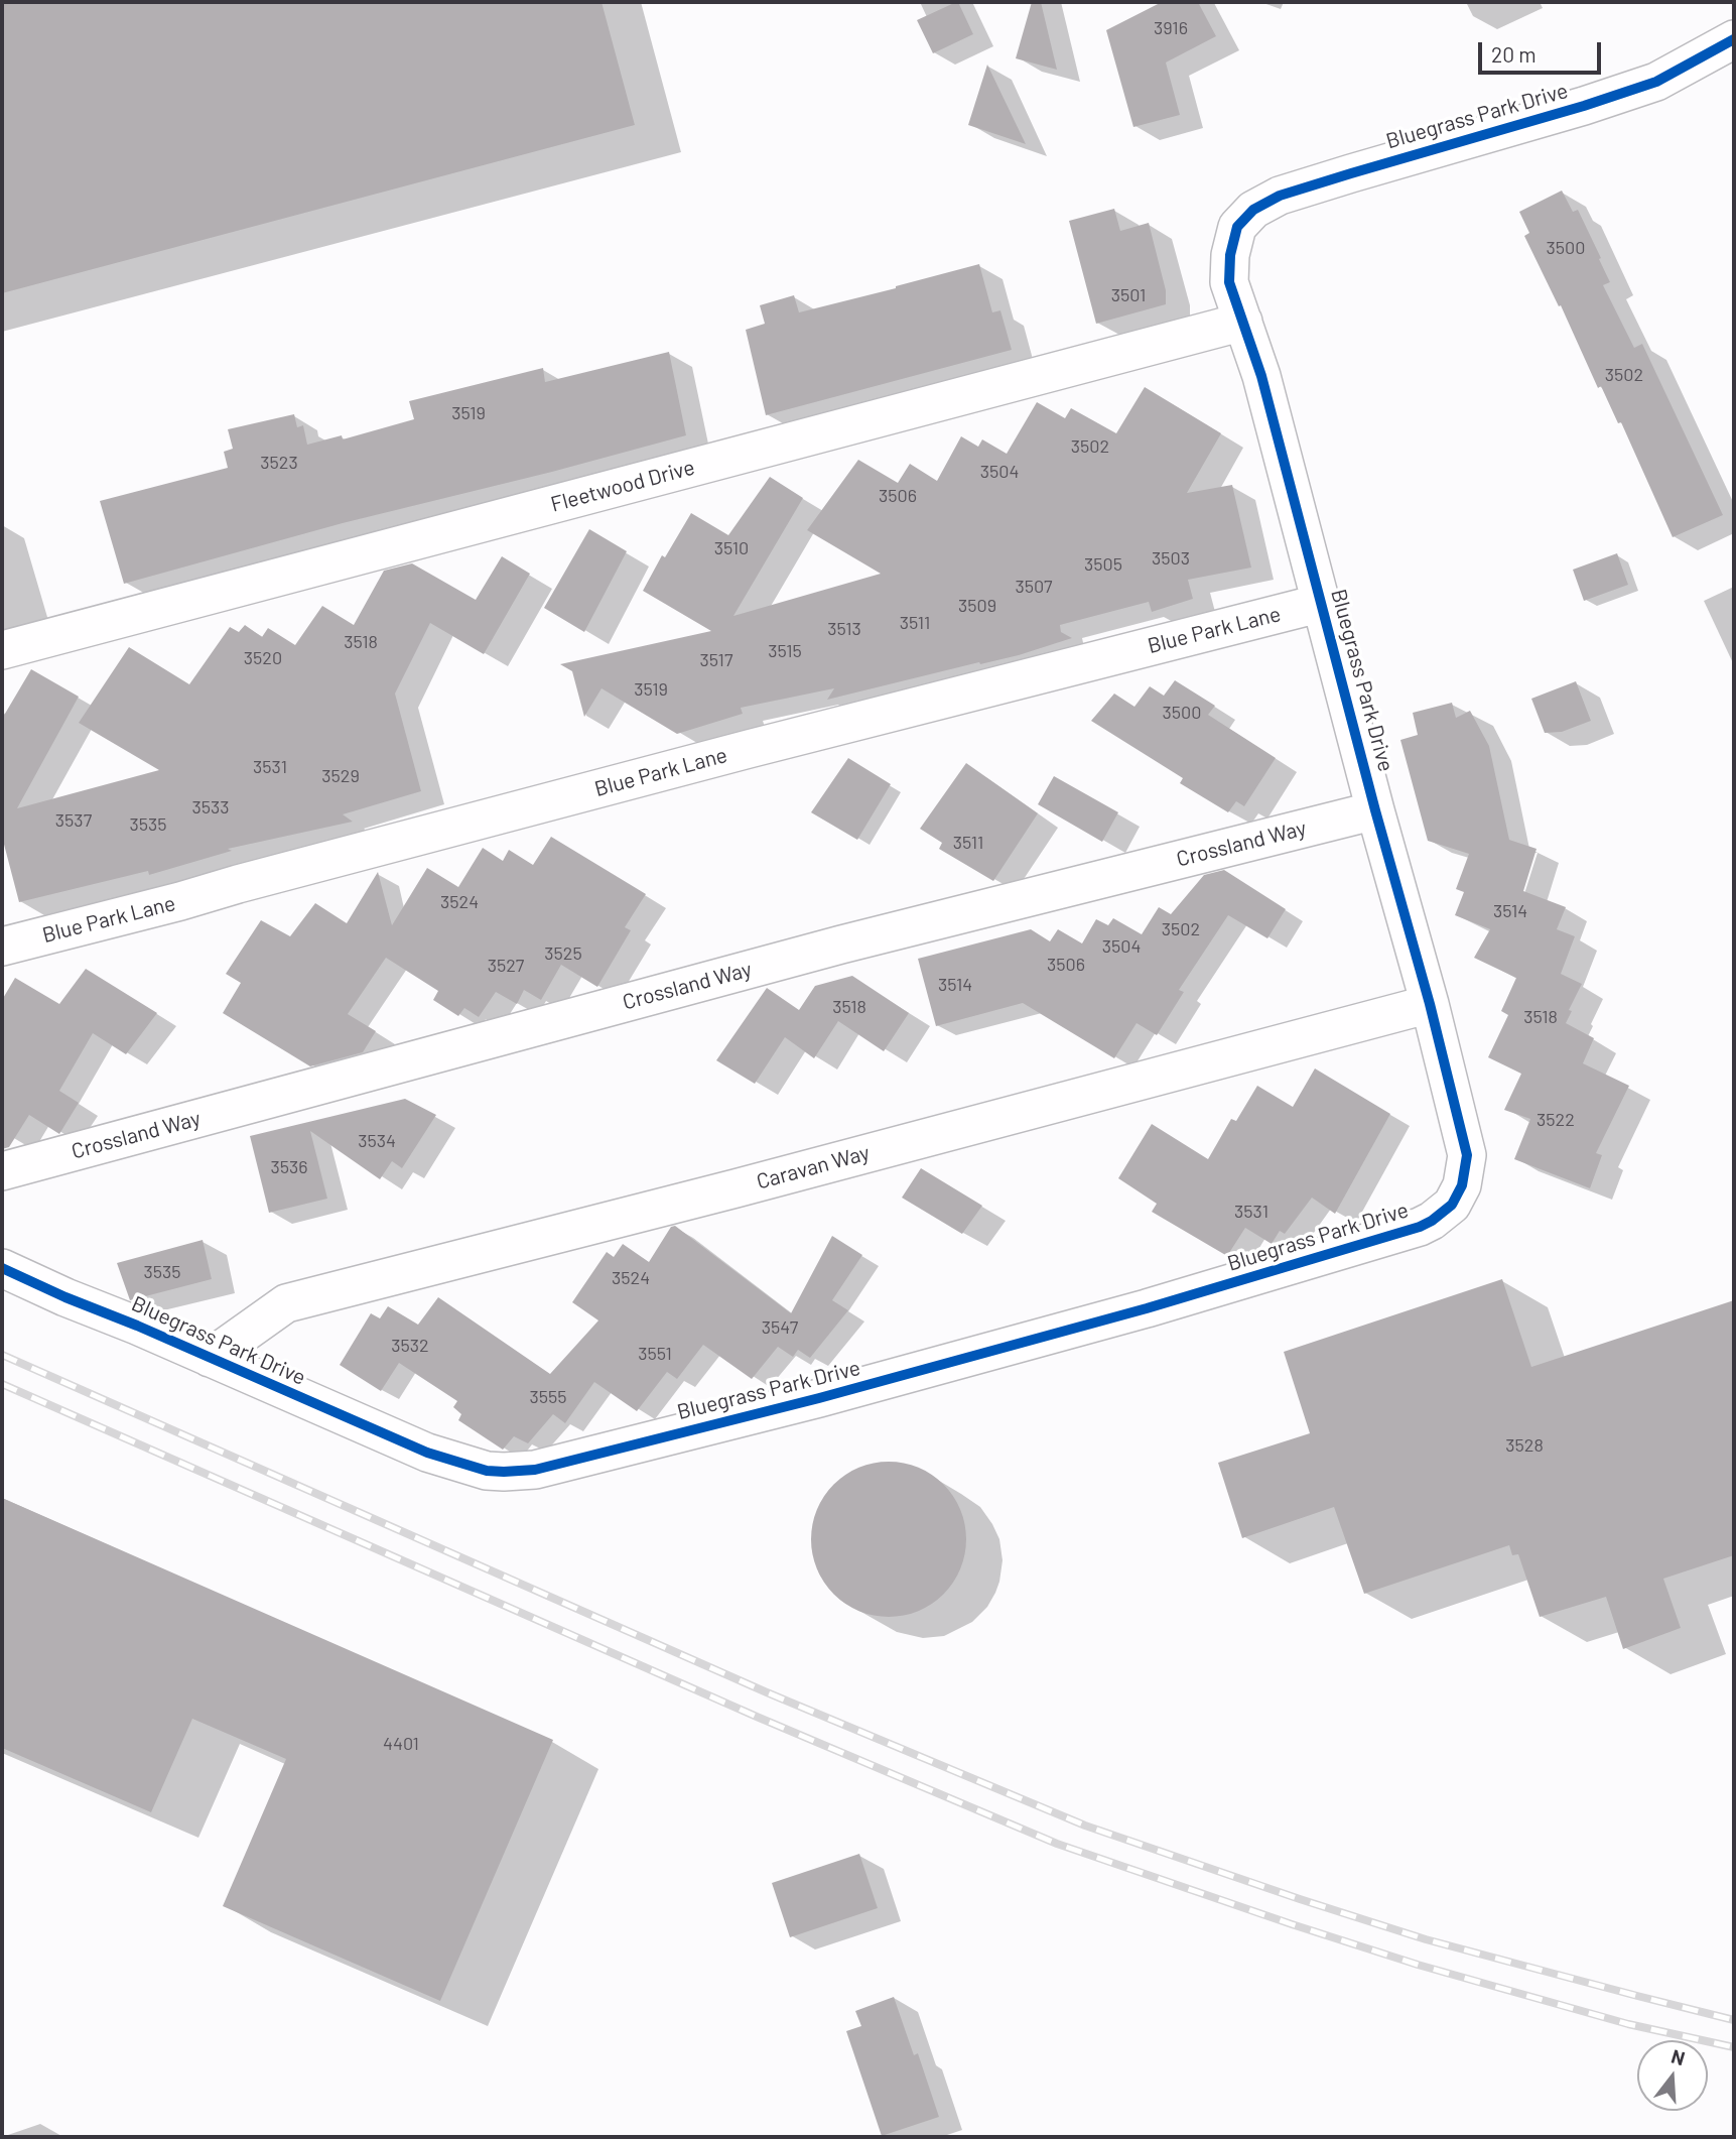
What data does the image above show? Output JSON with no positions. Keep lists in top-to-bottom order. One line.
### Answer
{"streets":{"street":["Bluegrass Park Drive","Fleetwood Drive","Blue Park Lane","Crossland Way","Caravan Way"]},"crossings":[["Bluegrass Park Drive","Fleetwood Drive"],["Bluegrass Park Drive","Blue Park Lane"],["Bluegrass Park Drive","Crossland Way"],["Bluegrass Park Drive","Caravan Way"]],"house_numbers":["3916","3500","3501","3502","3519","3502","3523","3504","3506","3510","3503","3505","3507","3509","3511","3513","3518","3515","3520","3517","3519","3500","3531","3529","3533","3537","3535","3511","3524","3514","3502","3504","3525","3506","3527","3514","3518","3518","3522","3534","3536","3531","3535","3524","3547","3532","3551","3555","3528","4401"],"scale_bar":"20 m","north":"top"}
